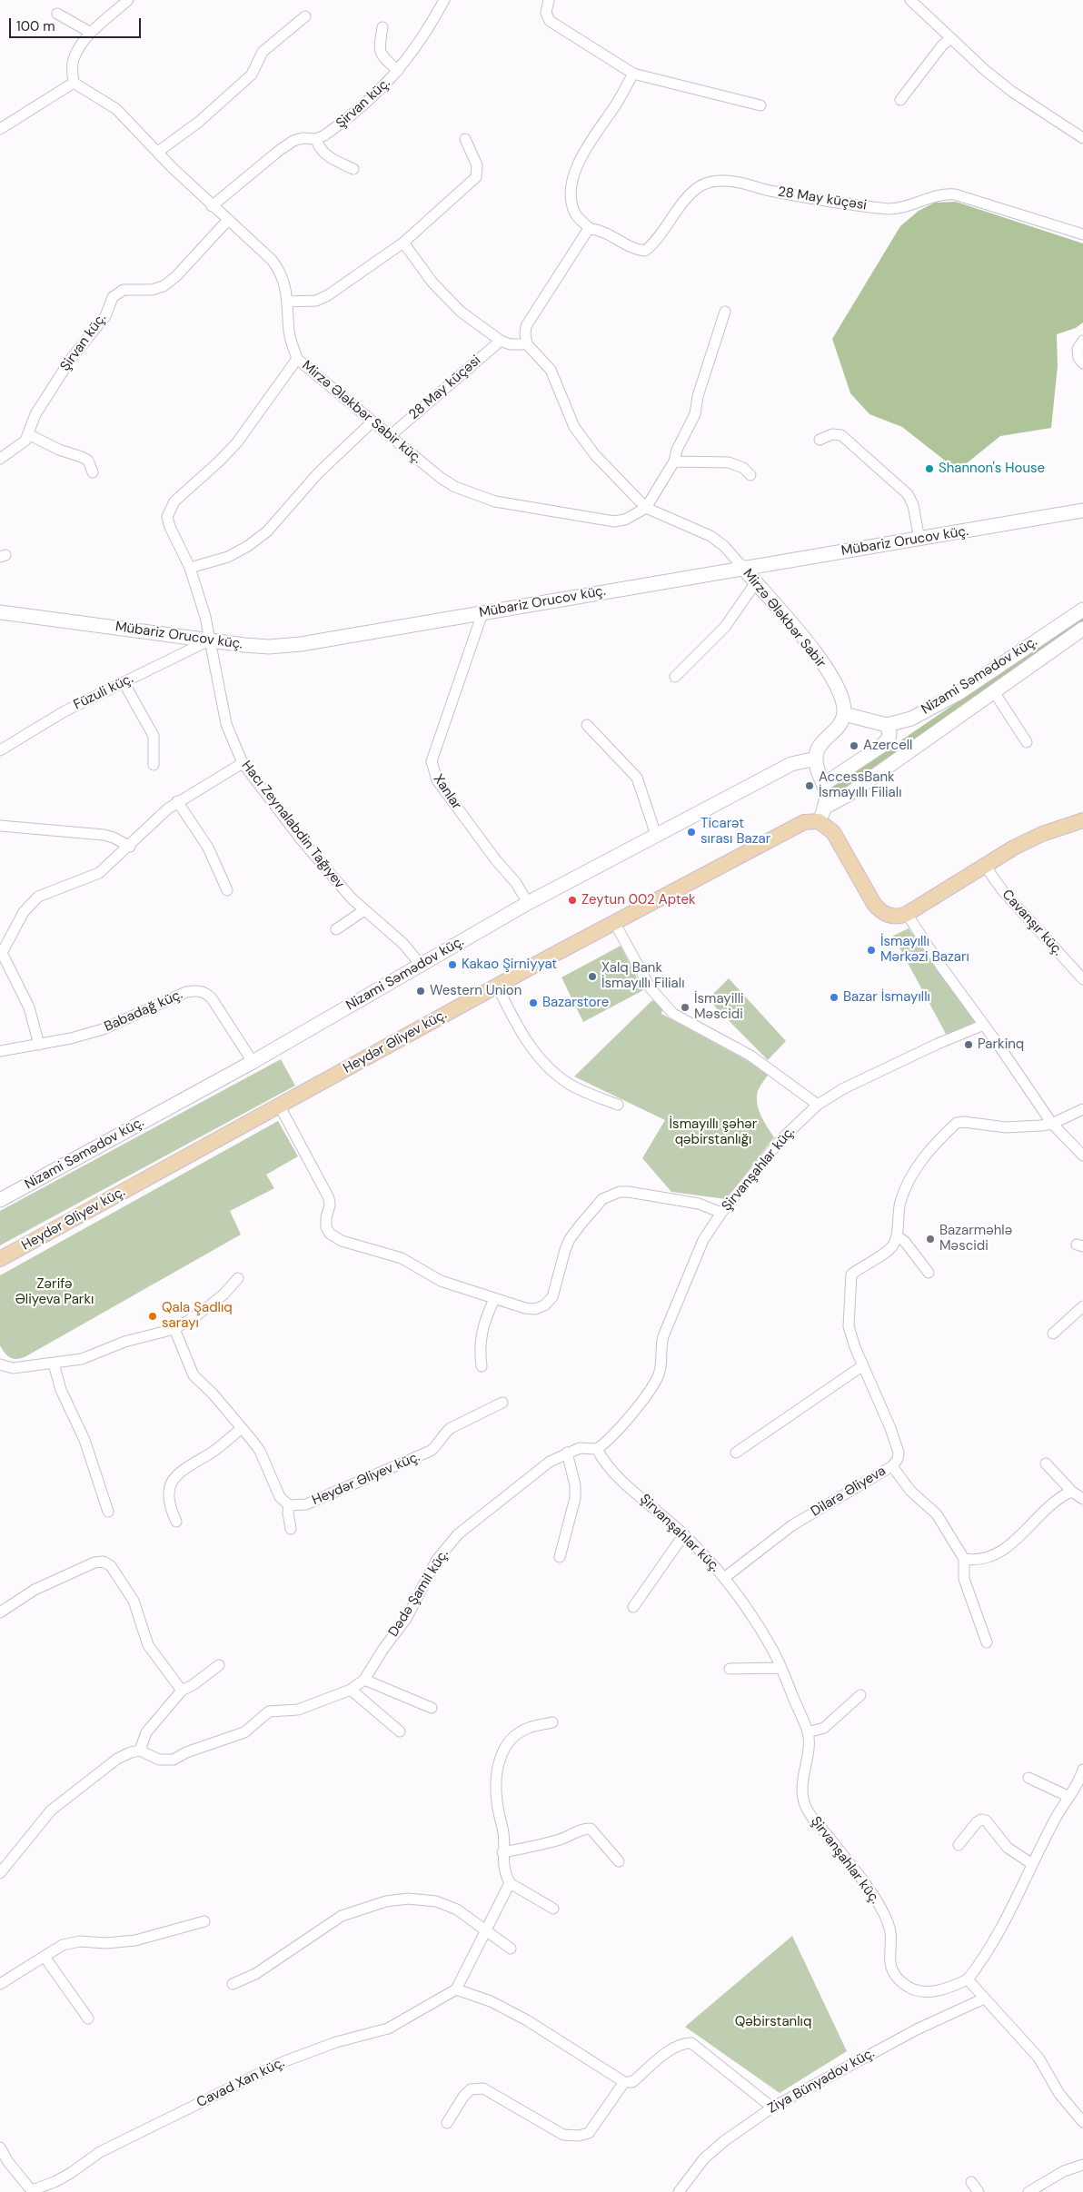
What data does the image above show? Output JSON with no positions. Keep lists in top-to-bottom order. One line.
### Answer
{"streets":{"main road":["Heydər Əliyev küç."],"street":["Şirvan küç.","28 May küçəsi","Mirzə Ələkbər Sabir küç.","Mübariz Orucov küç.","Mirzə Ələkbər Sabir","Nizami Səmədov küç.","Füzuli küç.","Xanlar","Hacı Zeynalabdin Tağıyev","Cavanşır küç.","Babadağ küç.","Şirvanşahlar küç.","Dilarə Əliyeva","Dədə Şamil küç.","Ziya Bünyadov küç.","Cavad Xan küç."]},"crossings":[["Şirvan küç.","Mirzə Ələkbər Sabir küç."],["28 May küçəsi","Mirzə Ələkbər Sabir küç."],["Mirzə Ələkbər Sabir küç.","Mirzə Ələkbər Sabir"],["Mirzə Ələkbər Sabir küç.","Hacı Zeynalabdin Tağıyev"],["Mübariz Orucov küç.","Mirzə Ələkbər Sabir"],["Mübariz Orucov küç.","Füzuli küç."],["Mübariz Orucov küç.","Xanlar"],["Mübariz Orucov küç.","Hacı Zeynalabdin Tağıyev"],["Mirzə Ələkbər Sabir","Nizami Səmədov küç."],["Nizami Səmədov küç.","Xanlar"],["Nizami Səmədov küç.","Hacı Zeynalabdin Tağıyev"],["Nizami Səmədov küç.","Babadağ küç."],["Füzuli küç.","Hacı Zeynalabdin Tağıyev"],["Şirvanşahlar küç.","Dilarə Əliyeva"],["Şirvanşahlar küç.","Dədə Şamil küç."]],"parks":["İsmayıllı şəhər qəbirstanlığı","Zərifə Əliyeva Parkı","Qəbirstanlıq"],"places":["Shannon's House","Azercell","AccessBank İsmayıllı Filialı","Ticarət sırası Bazar","Zeytun 002 Aptek","İsmayıllı Mərkəzi Bazarı","Kakao Şirniyyat","Xalq Bank İsmayıllı Filialı","Western Union","Bazar İsmayıllı","Bazarstore","İsmayilli Məscidi","Parkinq","Bazarməhlə Məscidi","Qala Şadlıq sarayı"],"scale_bar":"100 m"}
